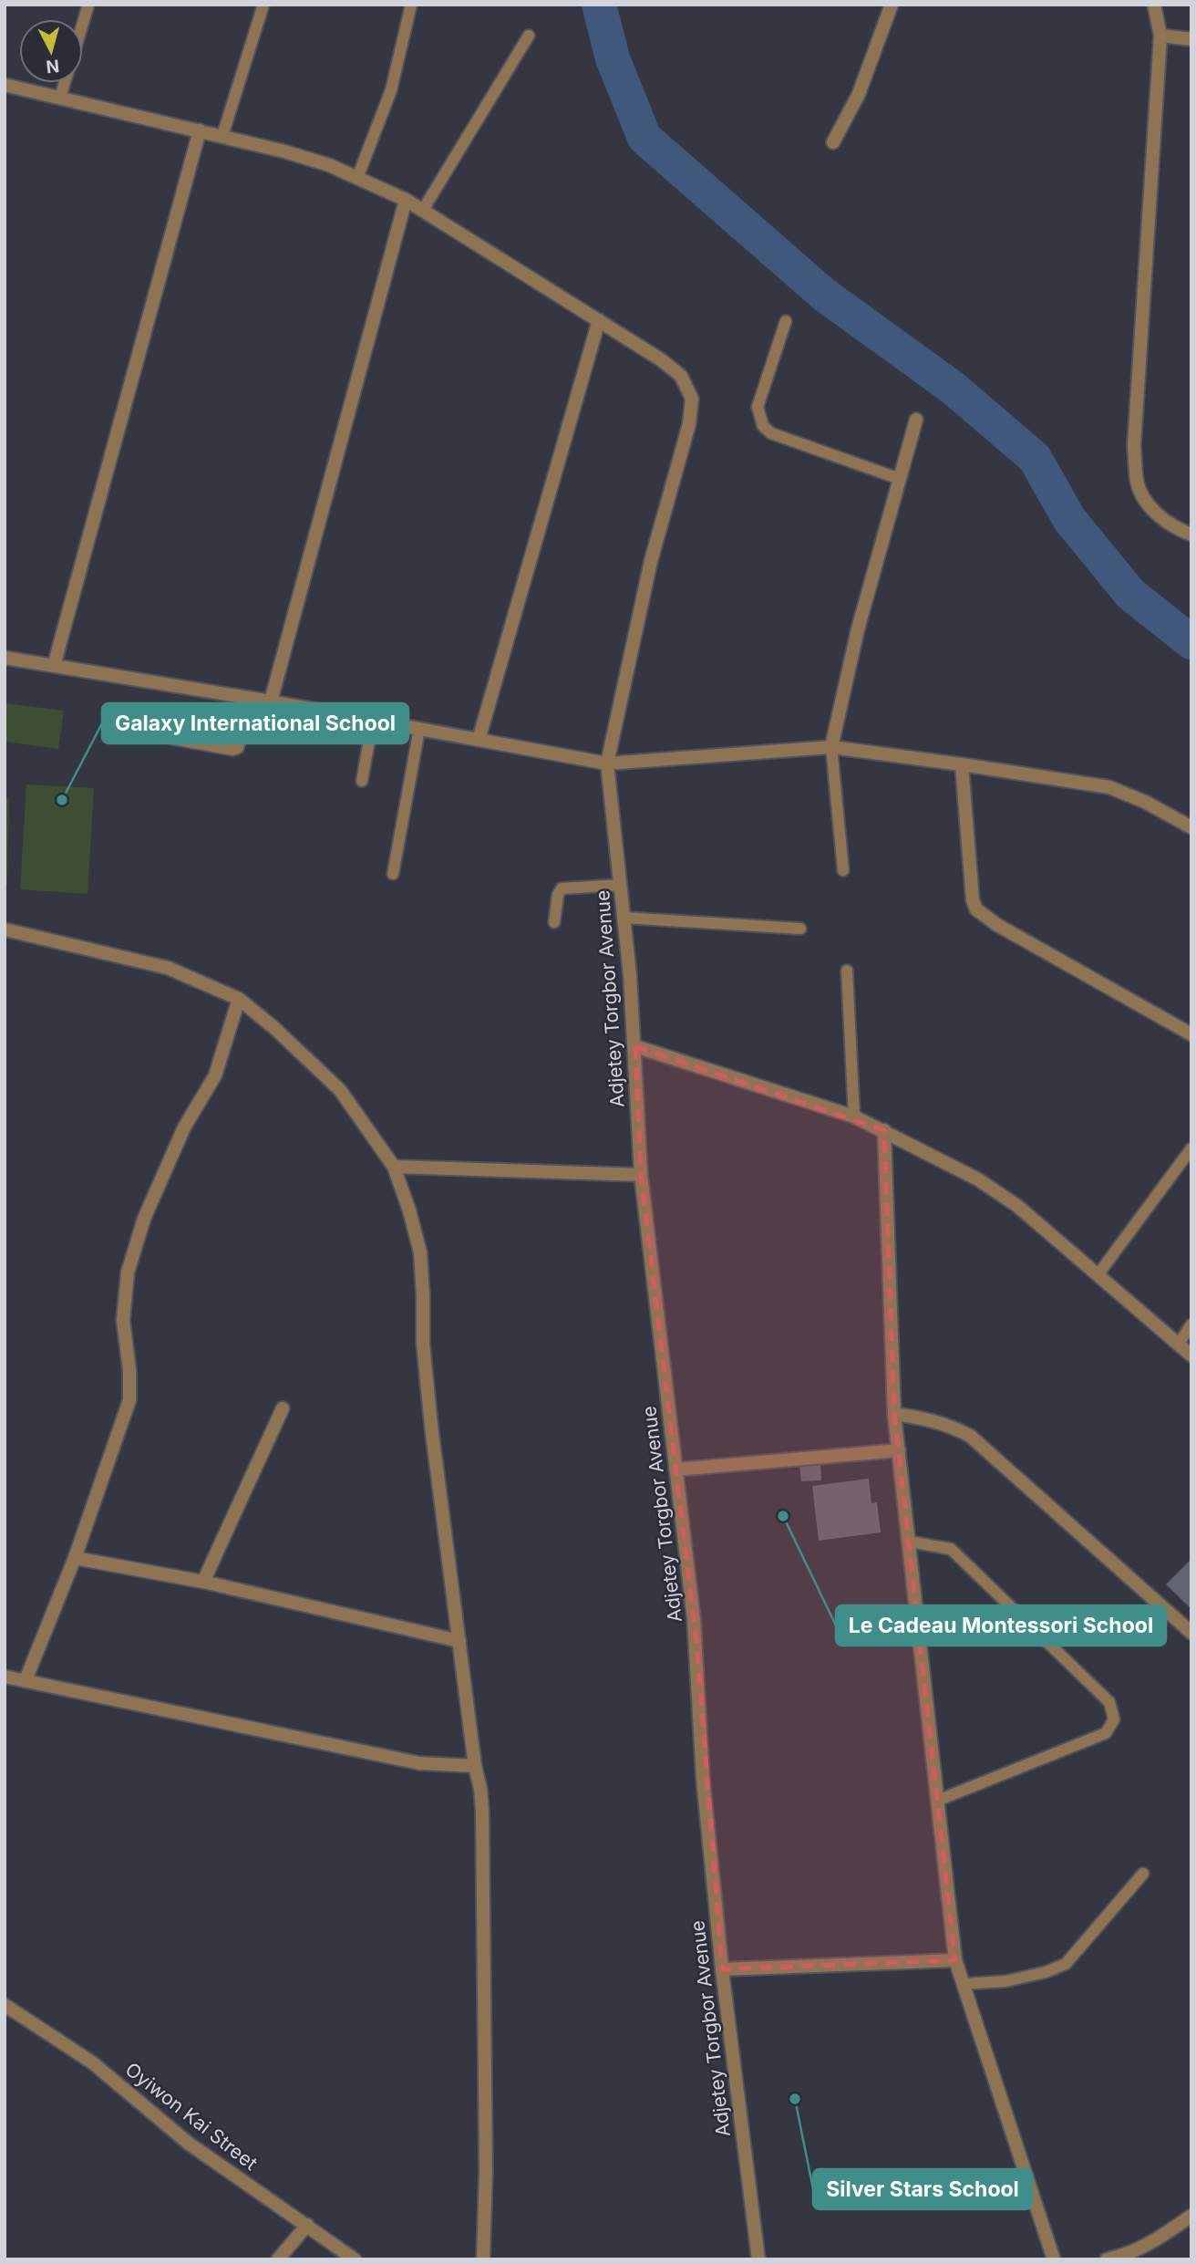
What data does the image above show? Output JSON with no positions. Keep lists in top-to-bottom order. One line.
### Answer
{"streets":{"street":["Adjetey Torgbor Avenue","Oyiwon Kai Street"]},"places":["Galaxy International School","Le Cadeau Montessori School","Silver Stars School"],"north":"bottom"}
